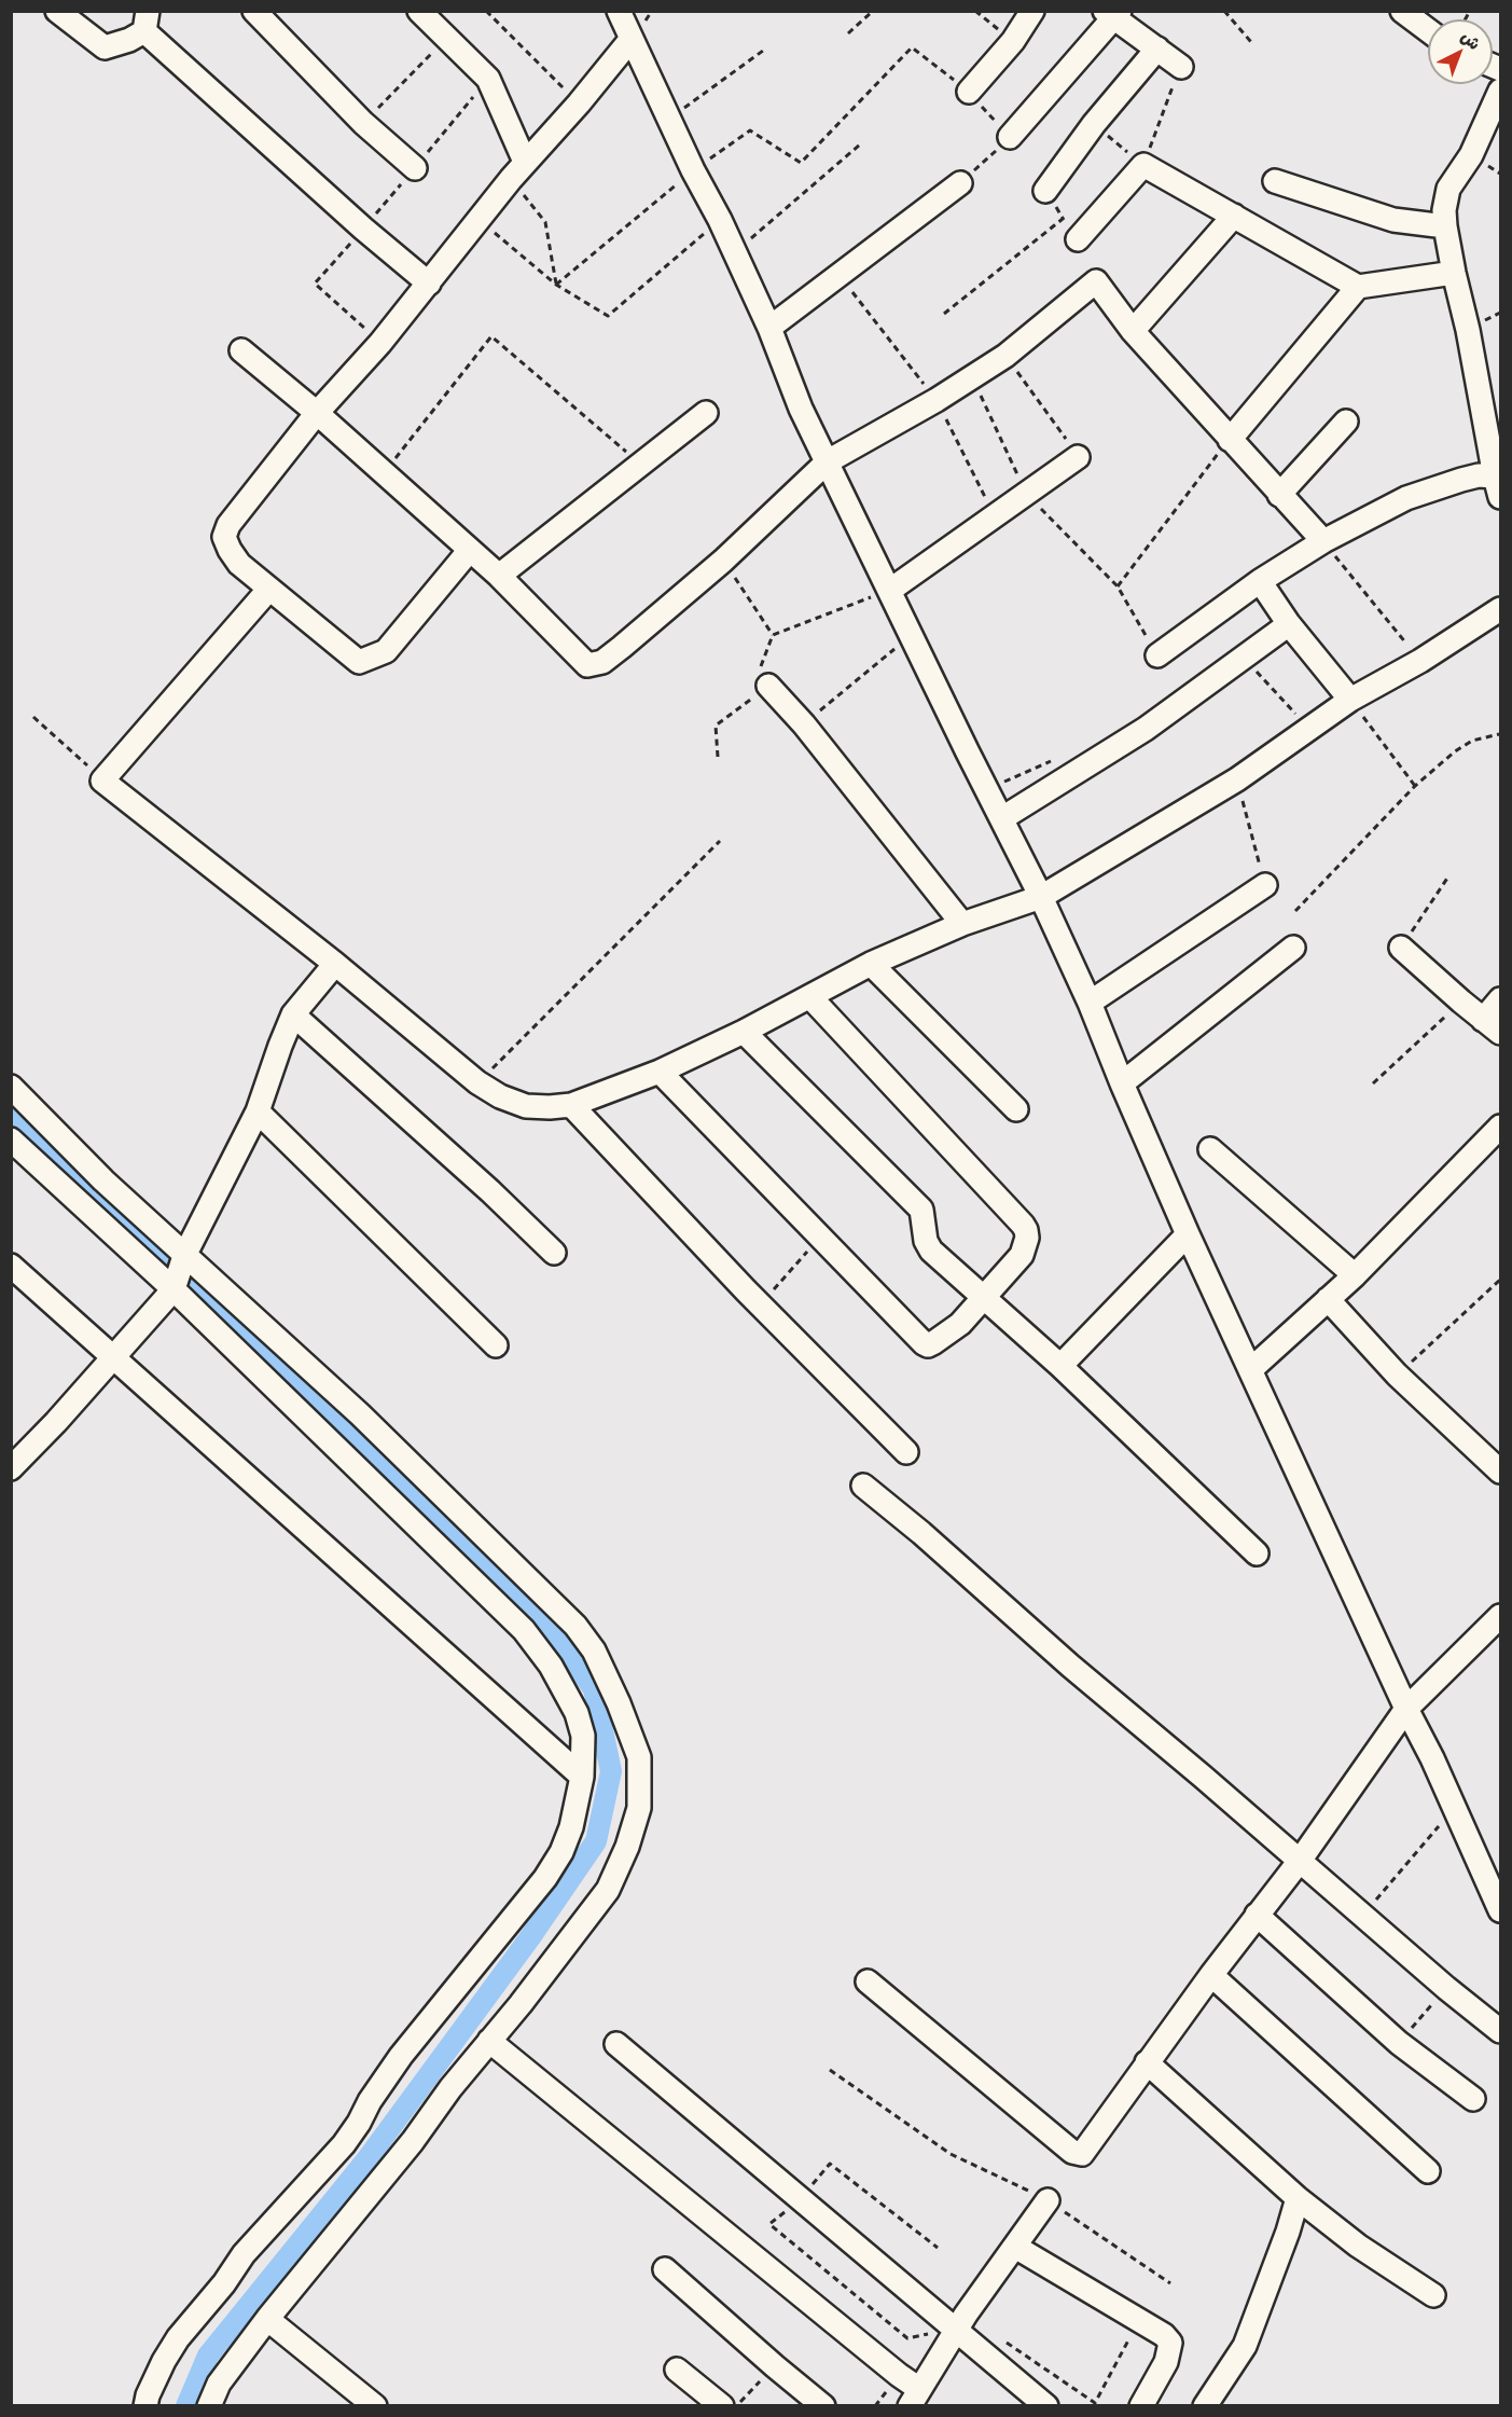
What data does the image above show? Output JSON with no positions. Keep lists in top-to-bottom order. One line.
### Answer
{"north":"top right"}
